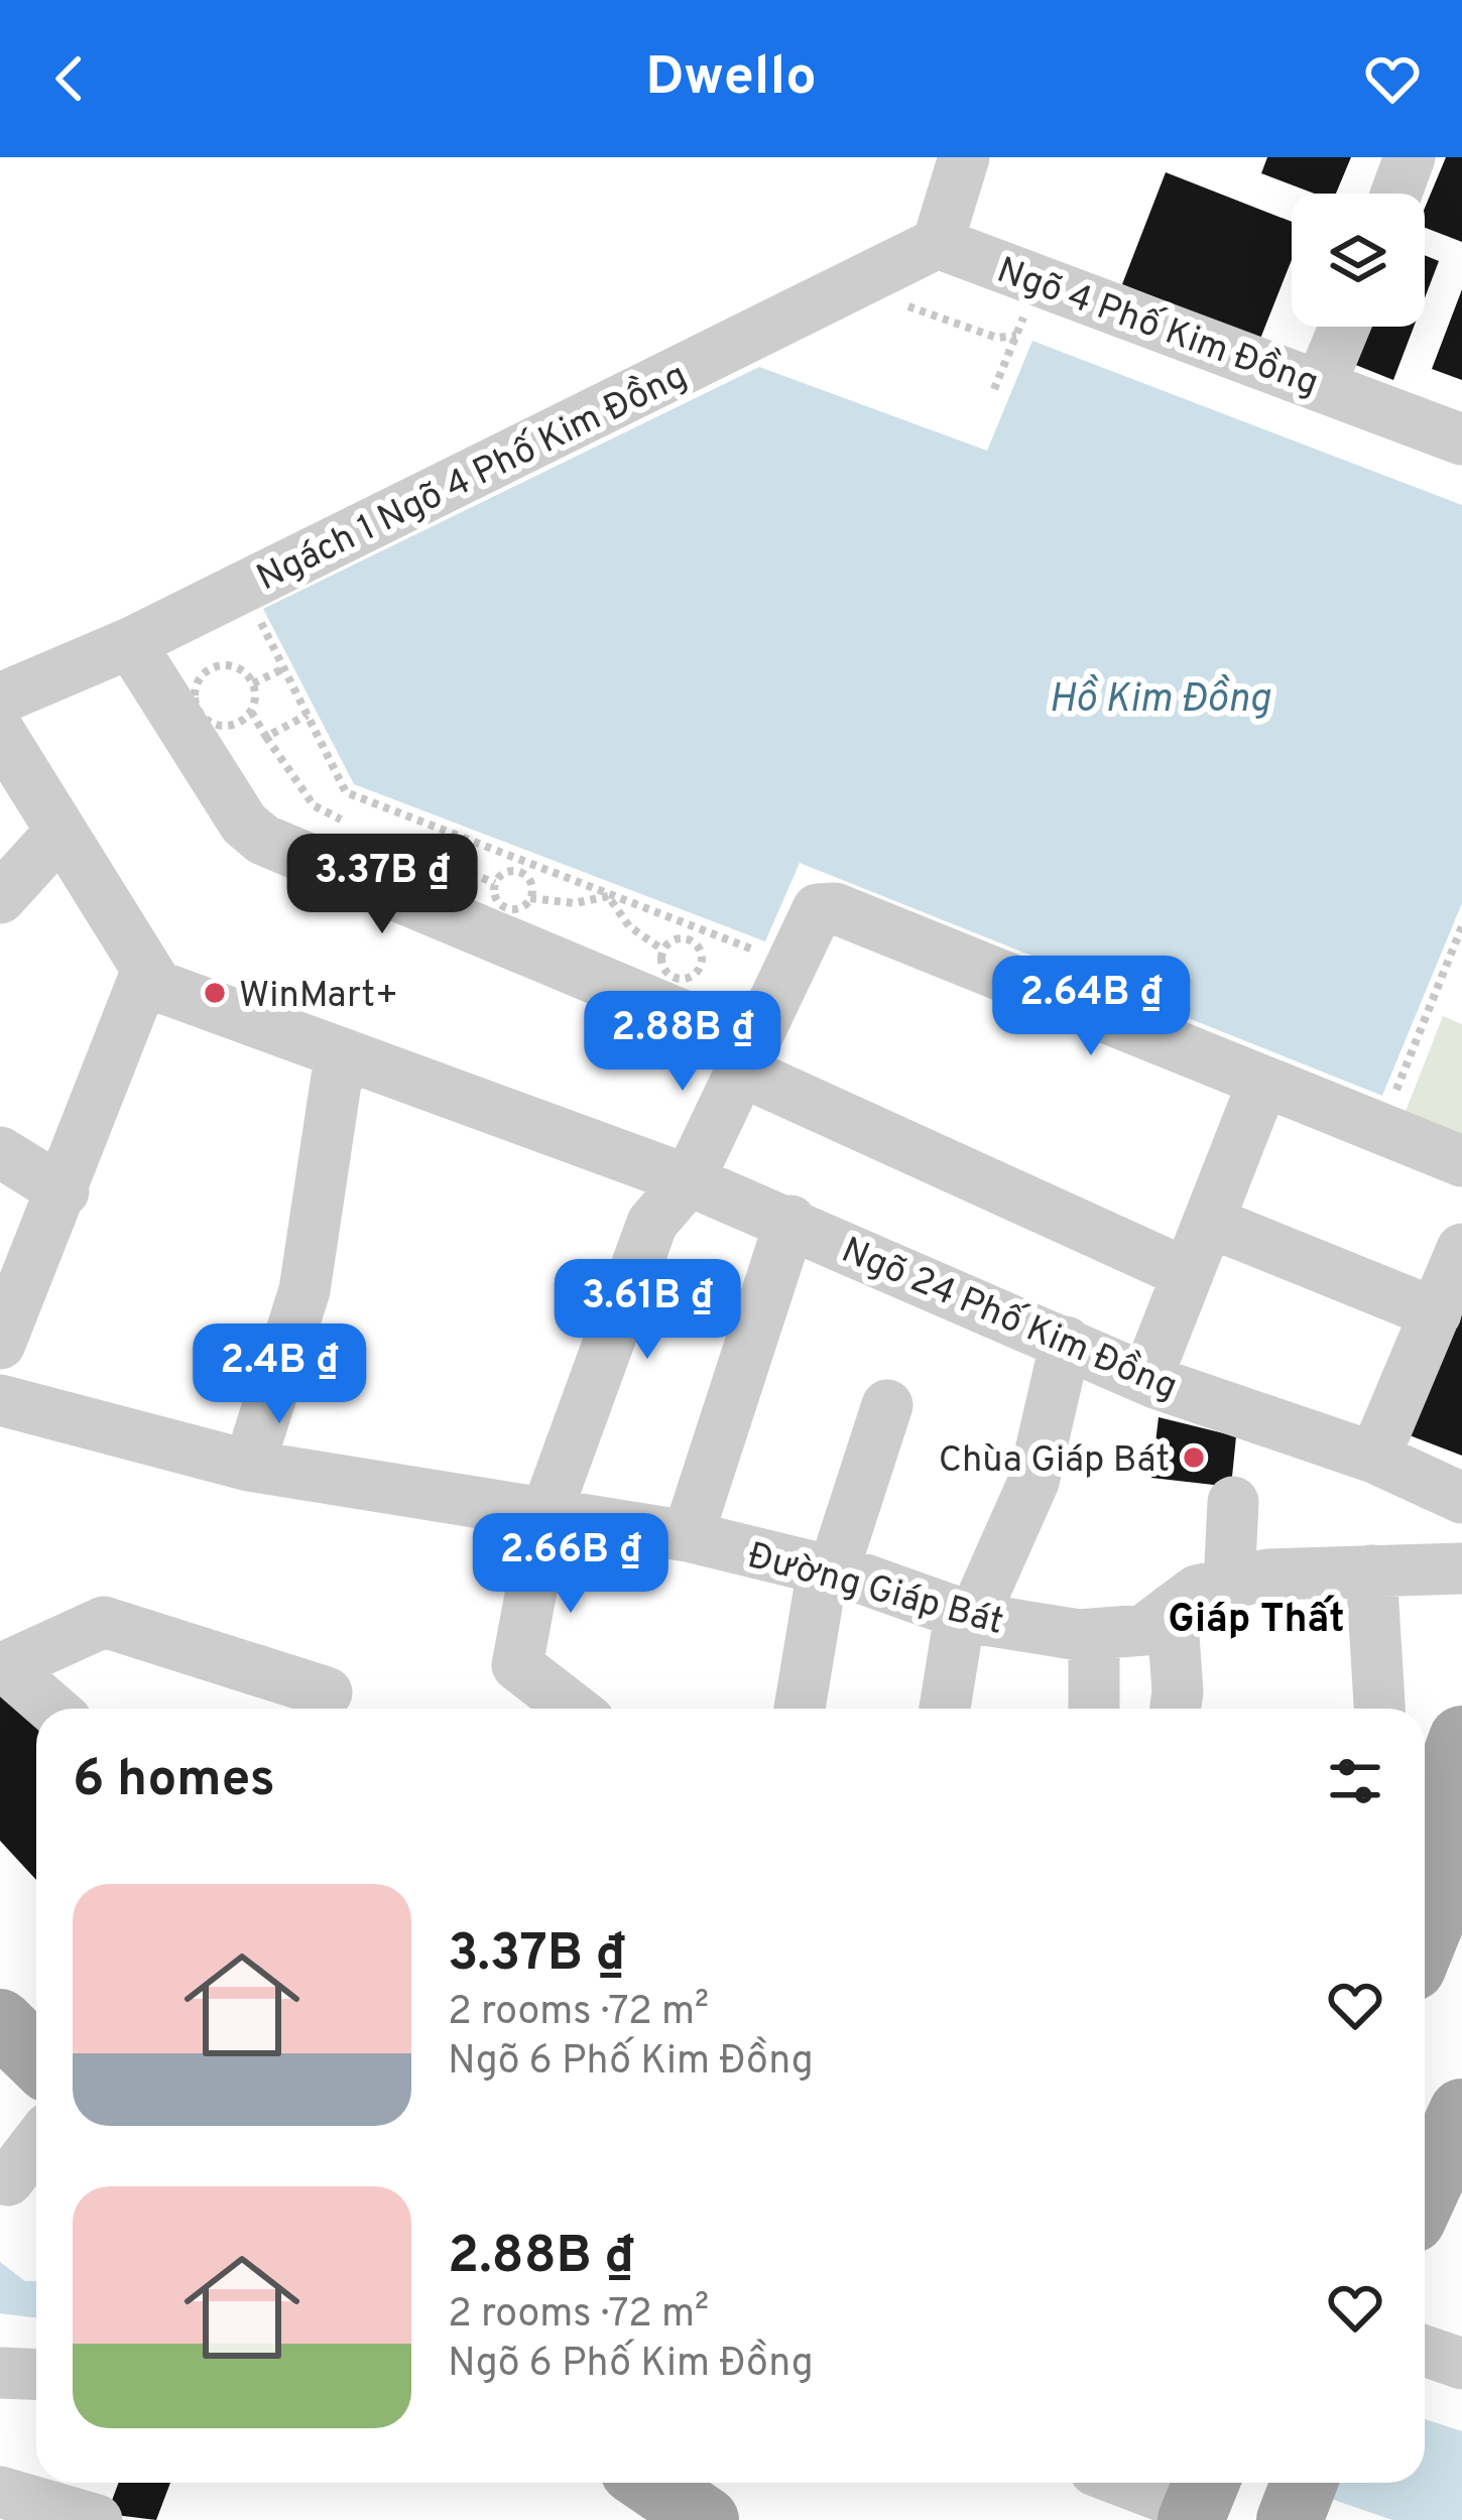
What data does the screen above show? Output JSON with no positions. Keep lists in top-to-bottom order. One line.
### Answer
{"streets":{"street":["Ngõ 4 Phố Kim Đồng","Ngách 1 Ngõ 4 Phố Kim Đồng","Ngõ 24 Phố Kim Đồng","Đường Giáp Bát"]},"crossings":[["Ngõ 4 Phố Kim Đồng","Ngách 1 Ngõ 4 Phố Kim Đồng"]],"districts":["Giáp Thất"],"water":["Hồ Kim Đồng"],"places":["WinMart+","Chùa Giáp Bát"],"page":{"header":"Dwello","price":["3.37B ₫","2.64B ₫","2.88B ₫","3.61B ₫","2.4B ₫","2.66B ₫"],"heading":"6 homes","list":[{"name":"3.37B ₫","note":"2 rooms · 72 m² · Ngõ 6 Phố Kim Đồng"},{"name":"2.88B ₫","note":"2 rooms · 72 m² · Ngõ 6 Phố Kim Đồng"}]}}
